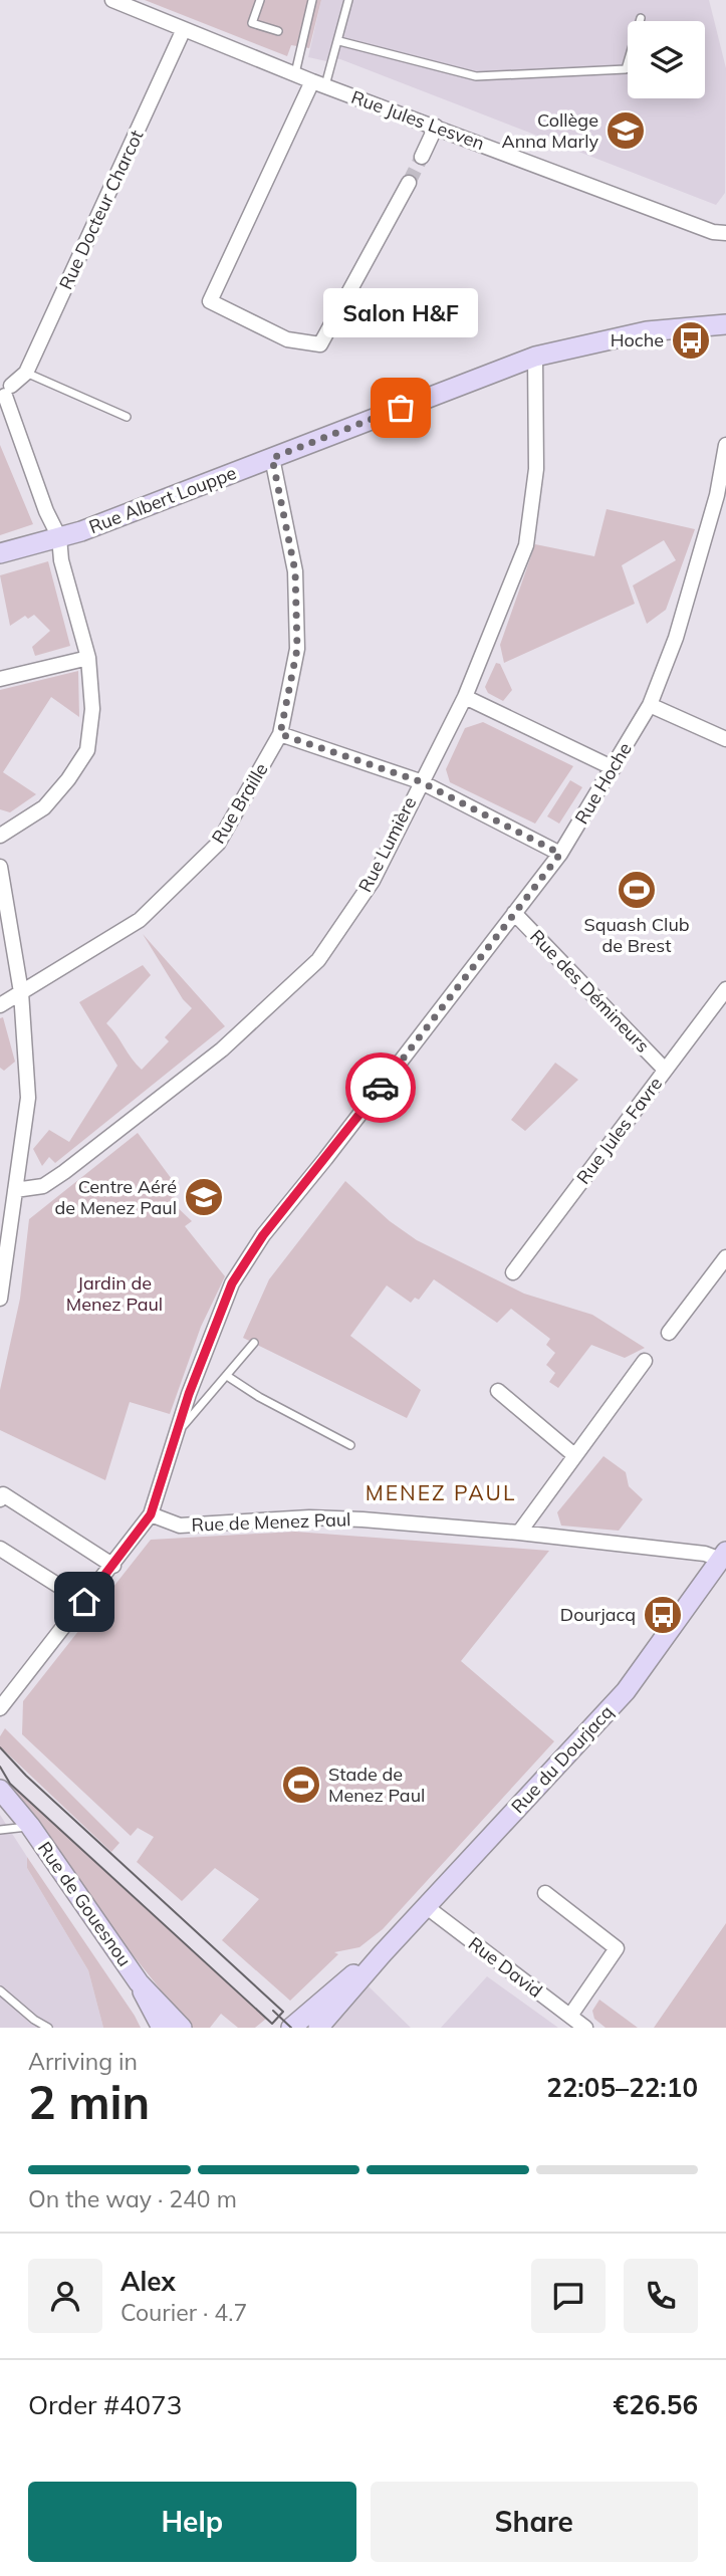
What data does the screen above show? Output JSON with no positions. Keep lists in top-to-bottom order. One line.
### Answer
{"streets":{"main road":["Rue Albert Louppe","Rue du Dourjacq","Rue de Gouesnou"],"street":["Rue Jules Lesven","Rue Docteur Charcot","Rue Hoche","Rue Braille","Rue Lumière","Rue des Démineurs","Rue Jules Favre","Rue de Menez Paul","Rue David"]},"crossings":[["Rue Jules Lesven","Rue Docteur Charcot"],["Rue Docteur Charcot","Rue Albert Louppe"],["Rue Albert Louppe","Rue Braille"],["Rue Albert Louppe","Rue Lumière"],["Rue Hoche","Rue des Démineurs"],["Rue Hoche","Rue de Menez Paul"],["Rue des Démineurs","Rue Jules Favre"],["Rue de Menez Paul","Rue du Dourjacq"],["Rue du Dourjacq","Rue David"]],"districts":["MENEZ PAUL"],"parks":["Jardin de Menez Paul"],"places":{"school or university":["Collège Anna Marly","Centre Aéré de Menez Paul"],"bus stop":["Hoche","Dourjacq"],"other":["Salon H&F"],"sports":["Squash Club de Brest","Stade de Menez Paul"]},"page":{"bubble":"Salon H&F","heading":["2 min","Arriving in","22:05–22:10"],"panel":["Alex","Courier · 4.7","Order #4073","€26.56"],"bar":"On the way · 240 m","buttons":["Help","Share"]}}
